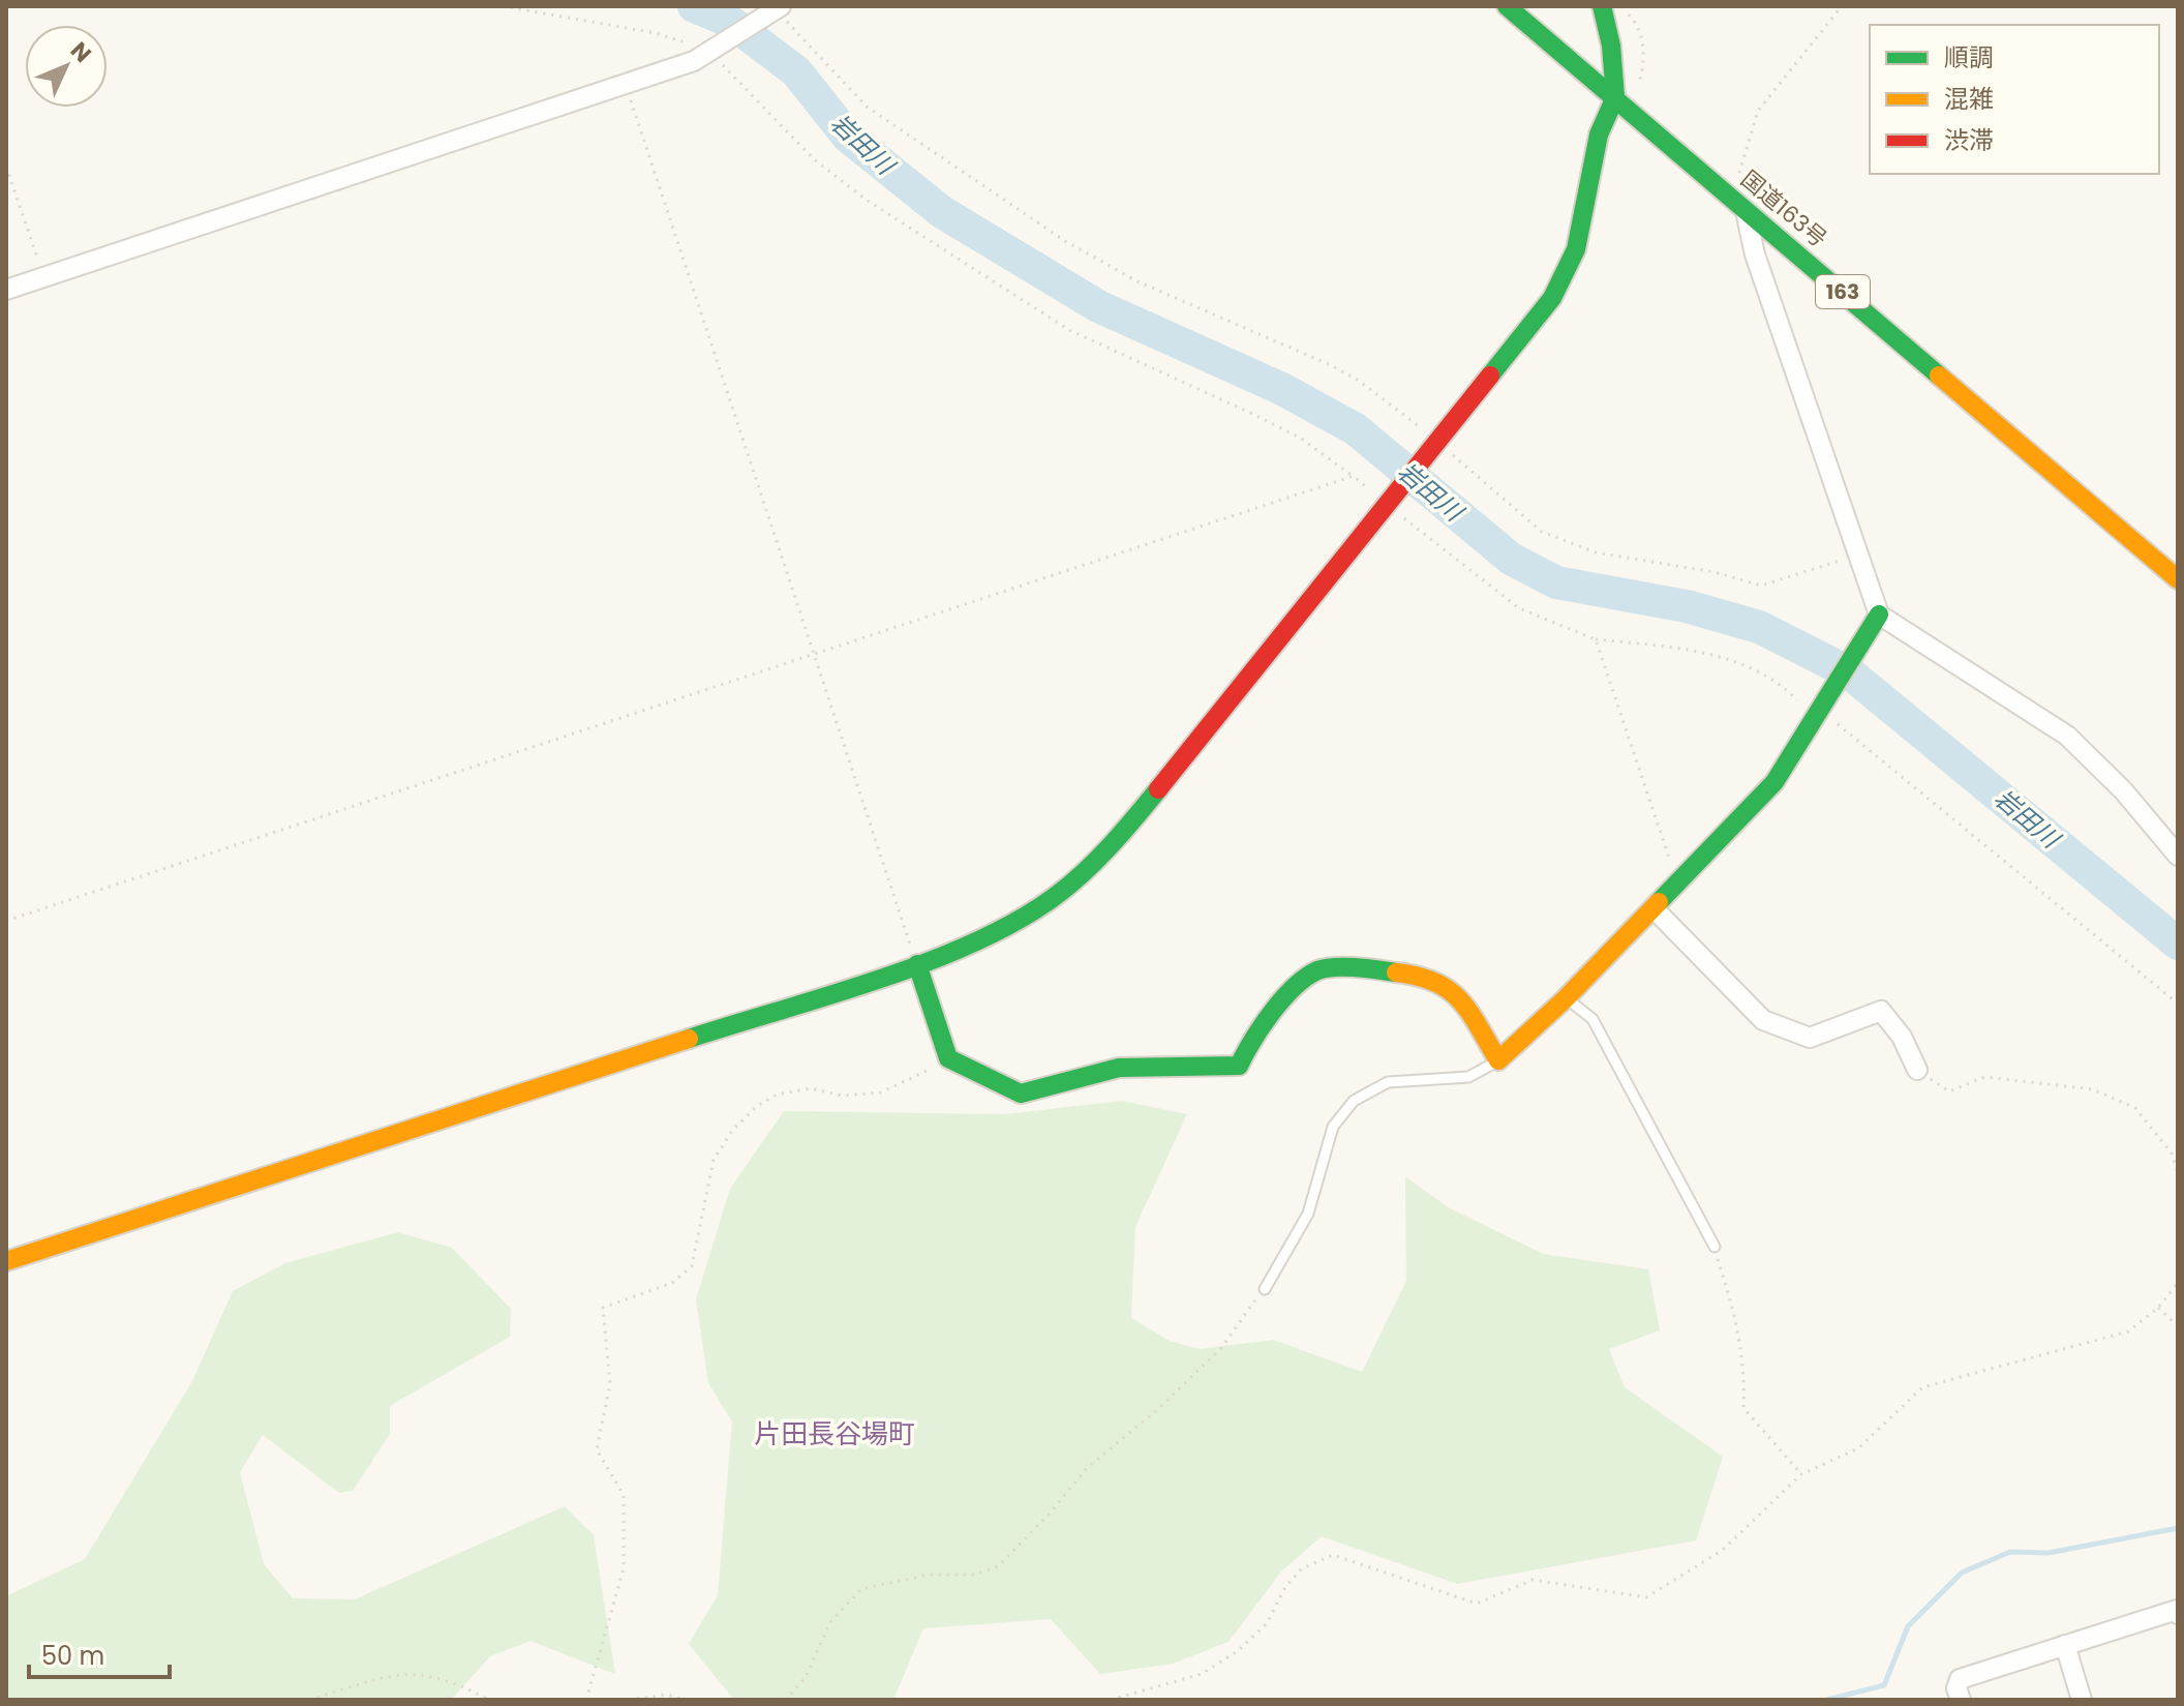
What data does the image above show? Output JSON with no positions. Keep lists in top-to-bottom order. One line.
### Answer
{"streets":{"main road":["国道163号","163"]},"districts":["片田長谷場町"],"water":["岩田川"],"legend":["順調","混雑","渋滞"],"scale_bar":"50 m","north":"top right"}
